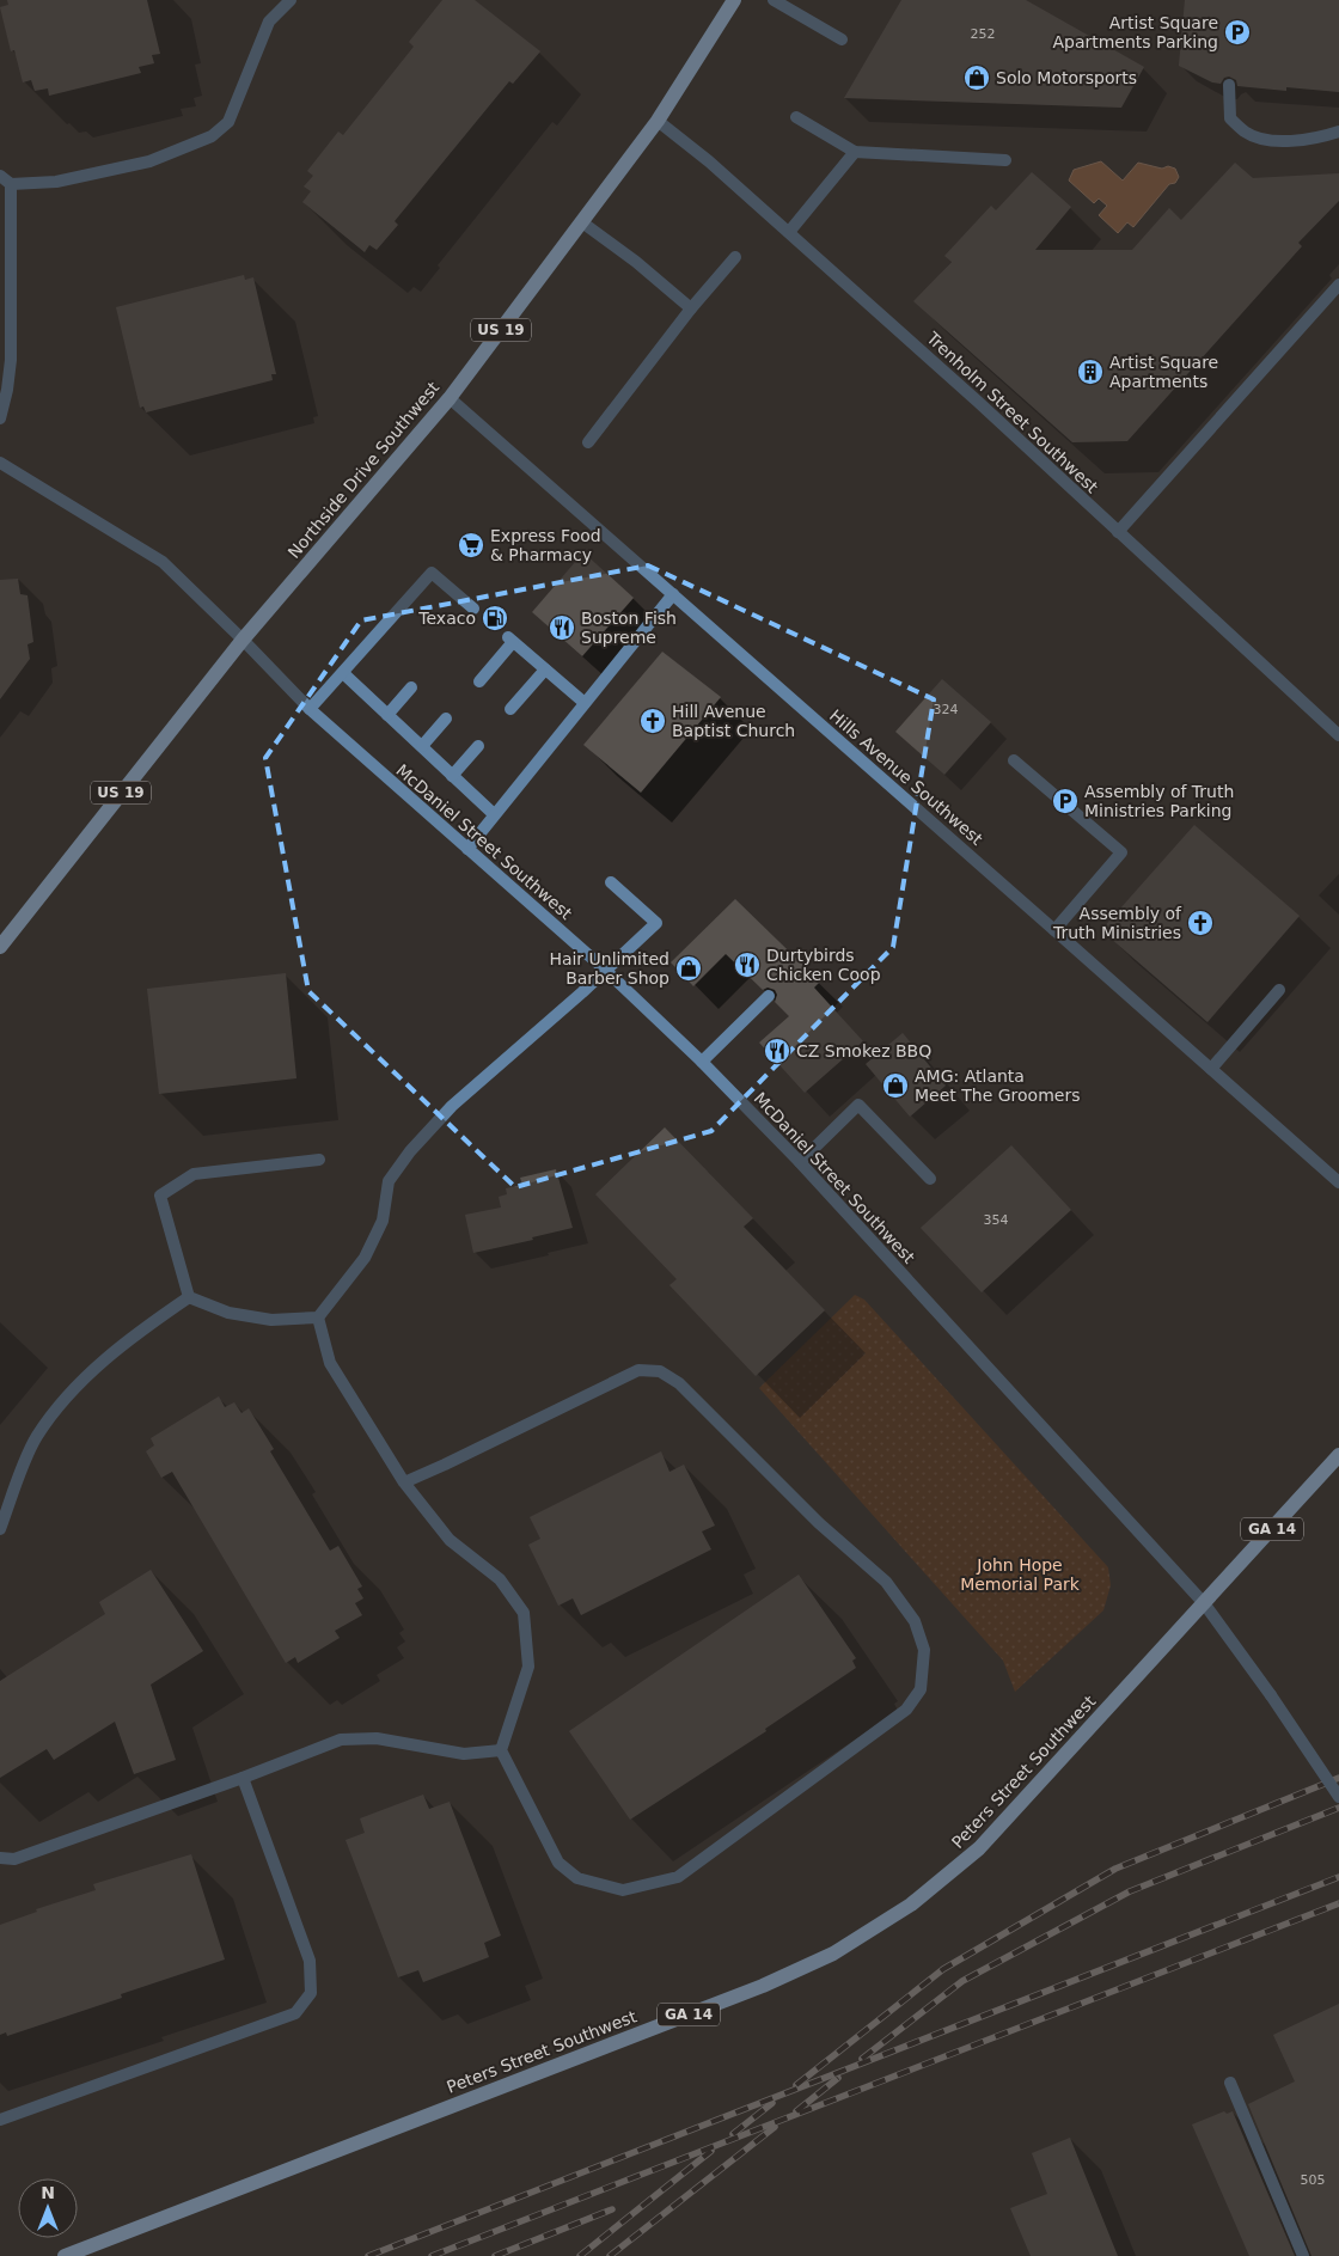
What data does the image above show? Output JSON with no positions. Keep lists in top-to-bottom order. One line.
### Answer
{"streets":{"main road":["US 19","Northside Drive Southwest","GA 14","Peters Street Southwest"],"street":["Trenholm Street Southwest","Hills Avenue Southwest","McDaniel Street Southwest"]},"crossings":[["Trenholm Street Southwest","Northside Drive Southwest"],["Northside Drive Southwest","Hills Avenue Southwest"],["Northside Drive Southwest","McDaniel Street Southwest"],["McDaniel Street Southwest","Peters Street Southwest"]],"parks":["John Hope Memorial Park"],"places":{"parking":["Artist Square Apartments Parking","Assembly of Truth Ministries Parking"],"shop":["Solo Motorsports","Hair Unlimited Barber Shop","AMG: Atlanta Meet The Groomers"],"building":["Artist Square Apartments"],"supermarket":["Express Food & Pharmacy"],"fuel station":["Texaco"],"restaurant":["Boston Fish Supreme","Durtybirds Chicken Coop","CZ Smokez BBQ"],"church":["Hill Avenue Baptist Church","Assembly of Truth Ministries"]},"house_numbers":["252","324","354","505"],"north":"top"}
